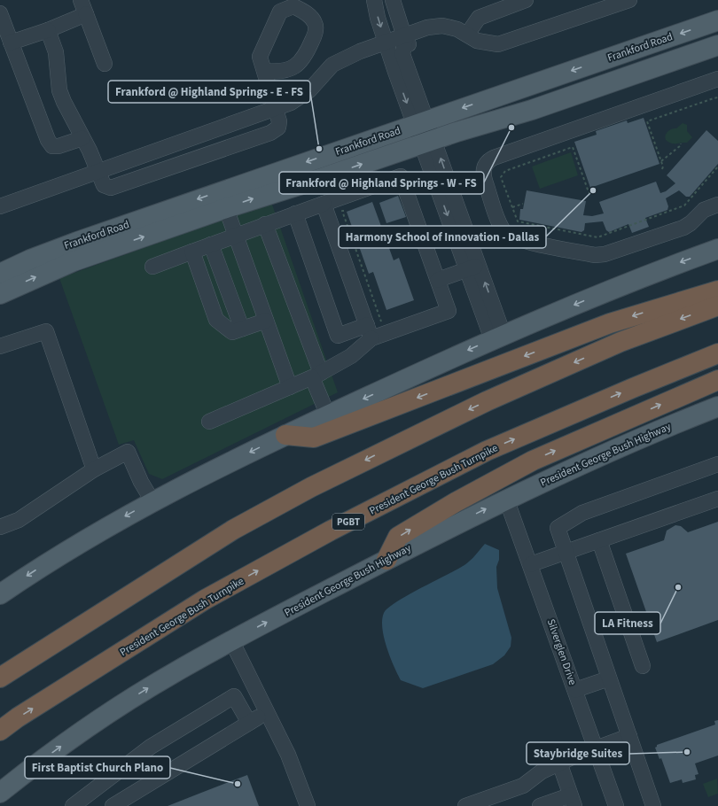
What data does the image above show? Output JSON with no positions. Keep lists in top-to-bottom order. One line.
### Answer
{"streets":{"highway":["President George Bush Turnpike","PGBT"],"main road":["Frankford Road","President George Bush Highway"],"street":["Silverglen Drive"]},"crossings":[["President George Bush Highway","Silverglen Drive"]],"places":["Frankford @ Highland Springs - W - FS","Frankford @ Highland Springs - E - FS","Harmony School of Innovation - Dallas","LA Fitness","Staybridge Suites","First Baptist Church Plano"]}
